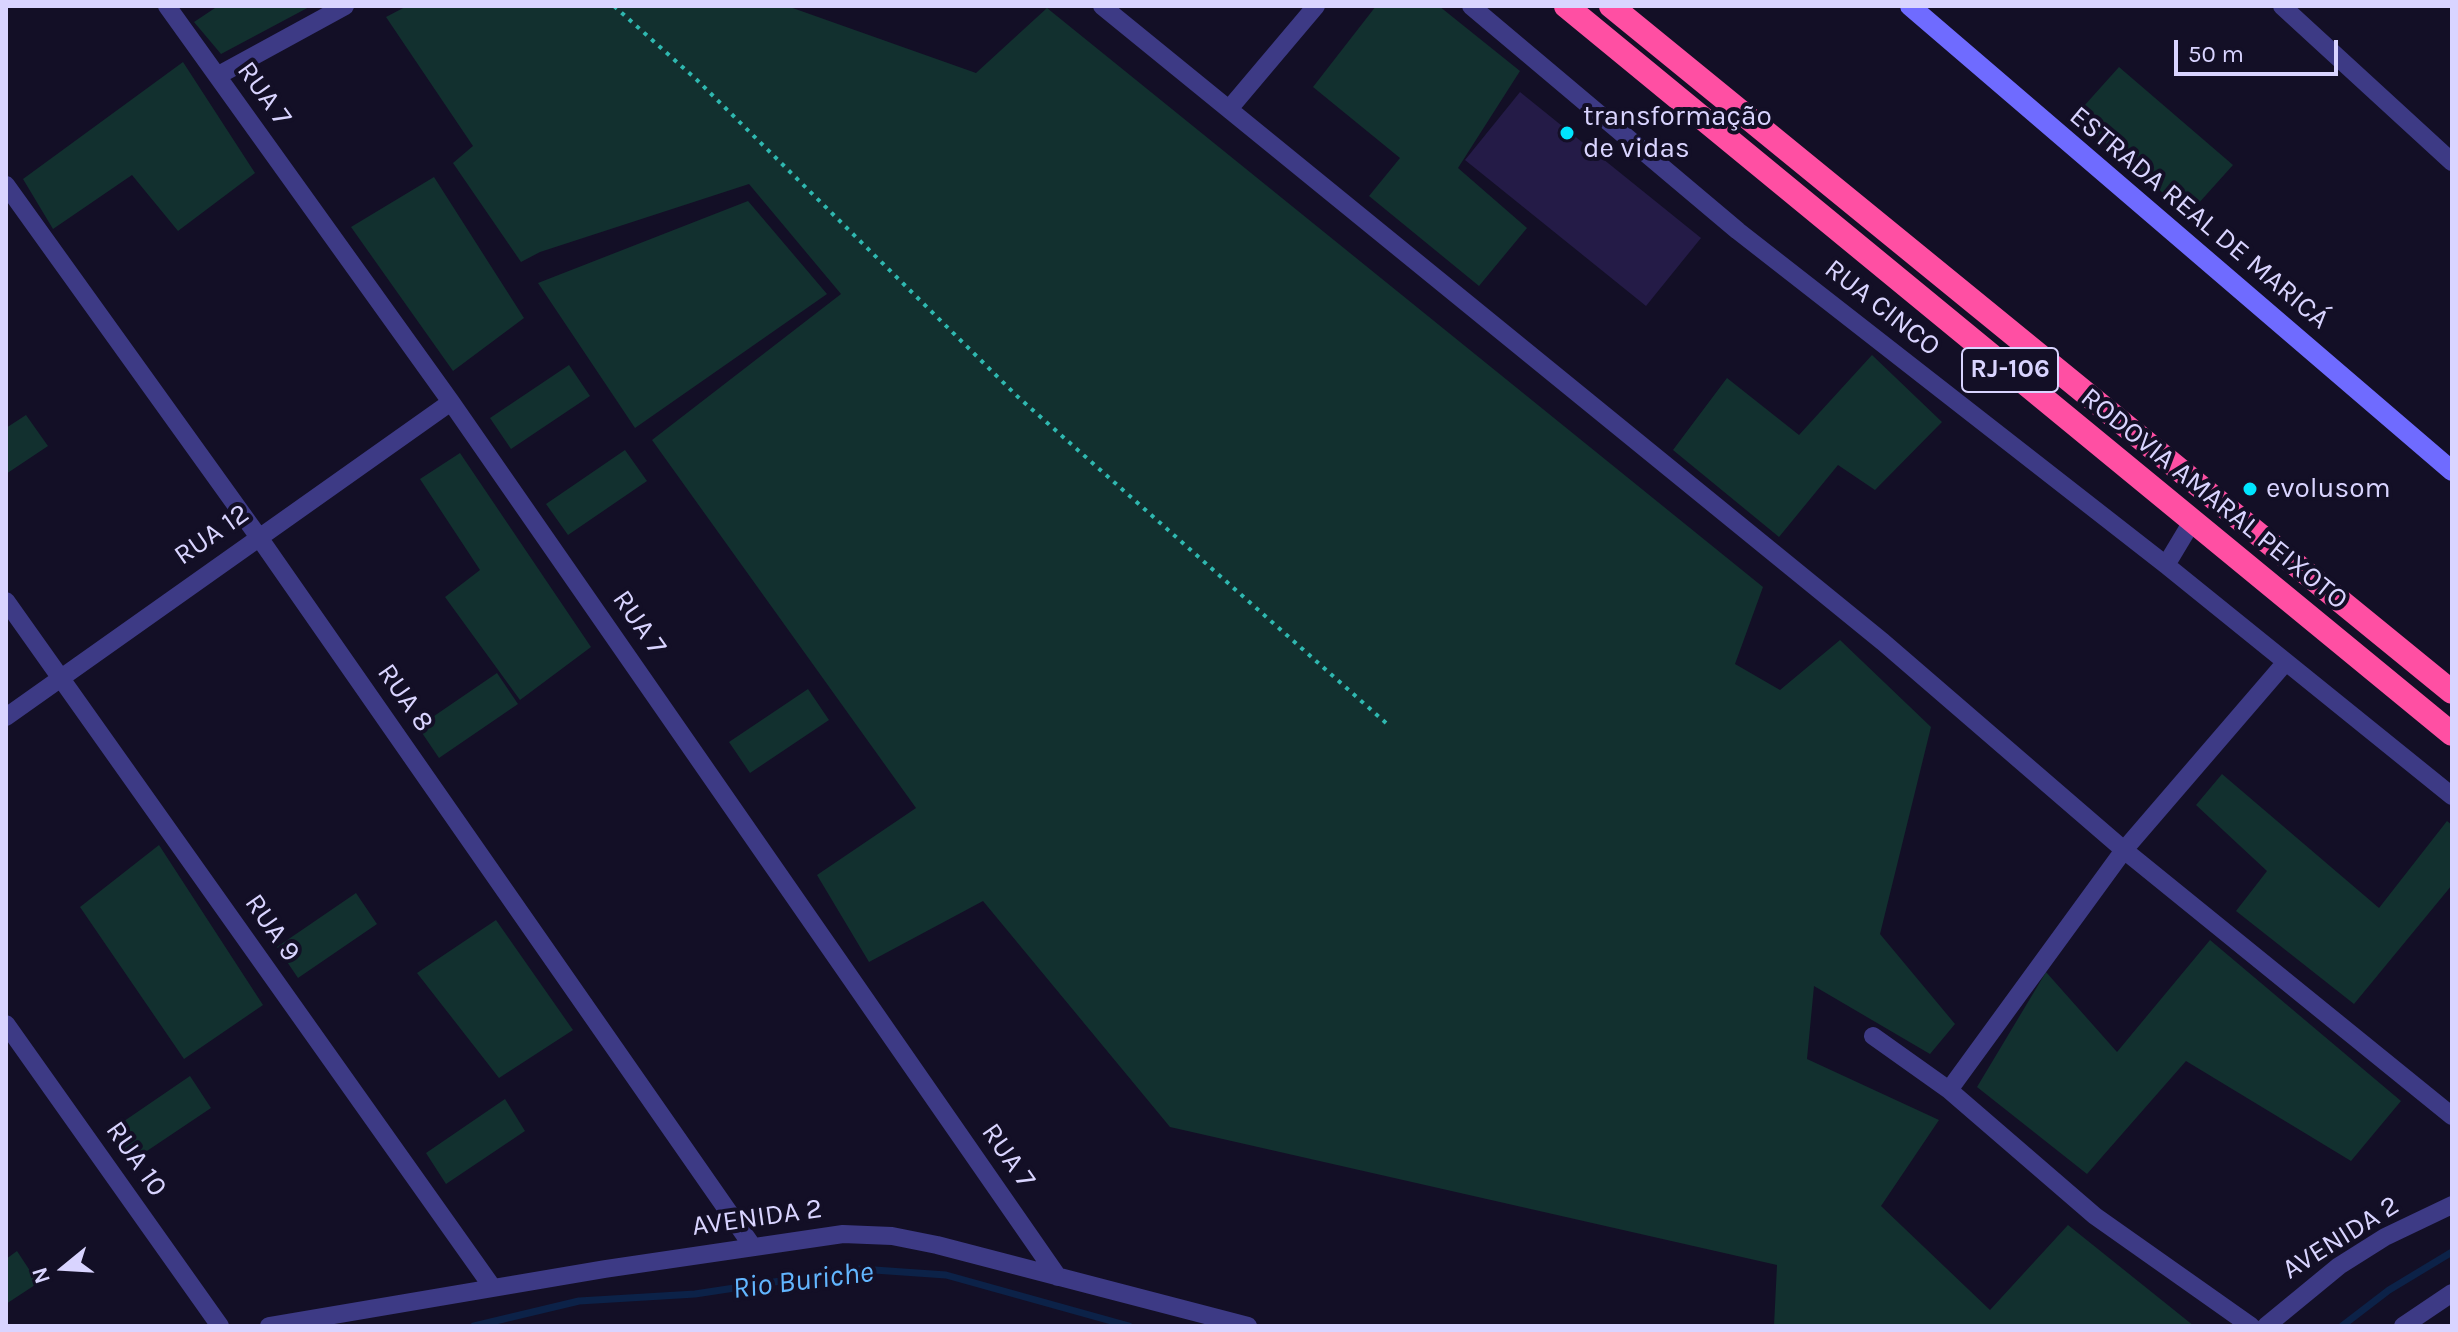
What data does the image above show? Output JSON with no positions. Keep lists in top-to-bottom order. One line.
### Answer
{"streets":{"highway":["RJ-106","RODOVIA AMARAL PEIXOTO"],"main road":["ESTRADA REAL DE MARICÁ"],"street":["RUA 7","RUA CINCO","RUA 12","RUA 8","RUA 9","RUA 10","AVENIDA 2"]},"crossings":[["RUA 7","RUA 12"],["RUA 7","AVENIDA 2"],["RUA 12","RUA 8"],["RUA 12","RUA 9"],["RUA 8","AVENIDA 2"],["RUA 9","AVENIDA 2"]],"water":["Rio Buriche"],"places":["transformação de vidas","evolusom"],"scale_bar":"50 m","north":"left"}
